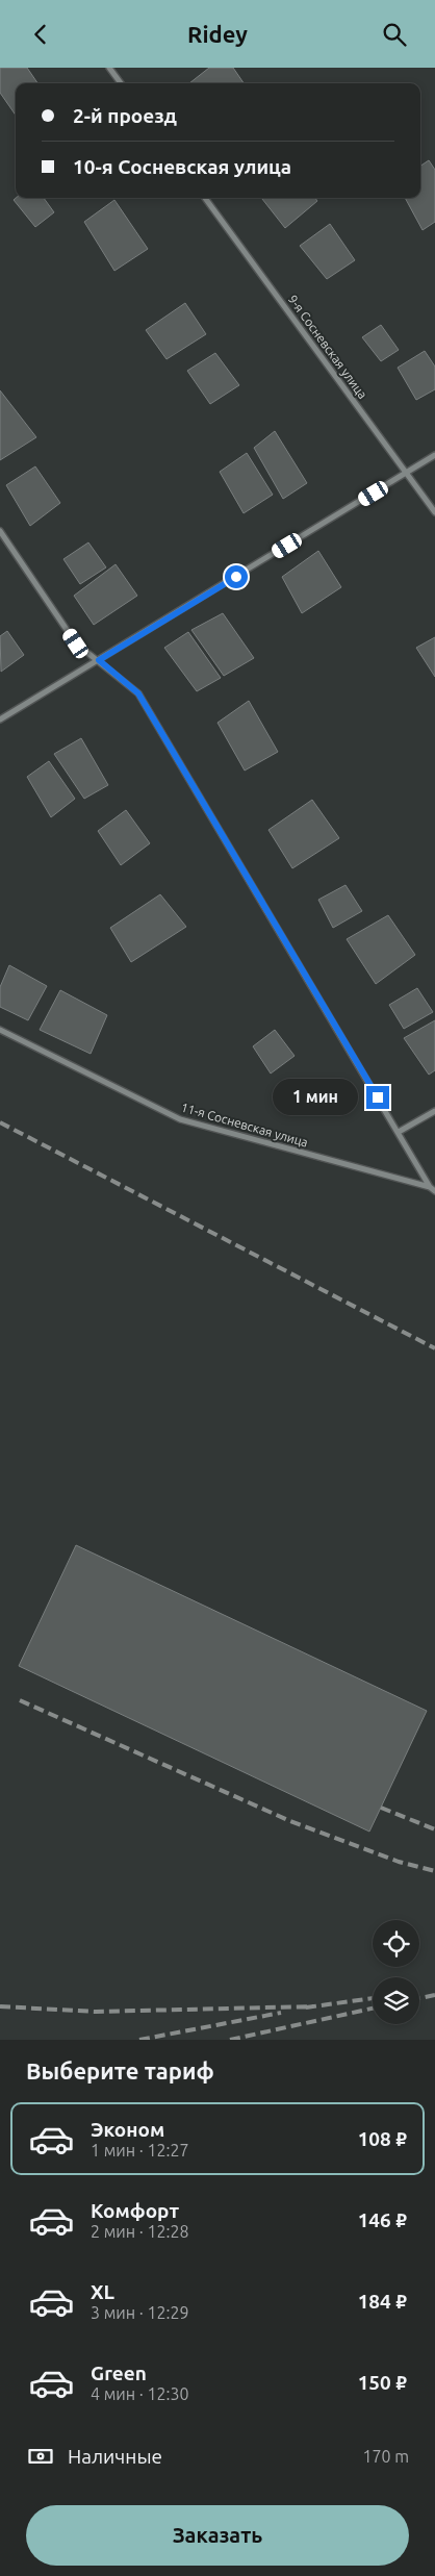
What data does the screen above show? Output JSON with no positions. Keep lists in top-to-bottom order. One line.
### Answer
{"streets":{"street":["9-я Сосневская улица","11-я Сосневская улица"]},"page":{"header":"Ridey","banner":["2-й проезд","10-я Сосневская улица"],"bubble":"1 мин","heading":"Выберите тариф","list":[{"name":"Эконом","note":"1 мин · 12:27","value":"108 ₽"},{"name":"Комфорт","note":"2 мин · 12:28","value":"146 ₽"},{"name":"XL","note":"3 мин · 12:29","value":"184 ₽"},{"name":"Green","note":"4 мин · 12:30","value":"150 ₽"}],"pay":["Наличные","170 m"],"buttons":"Заказать"}}
